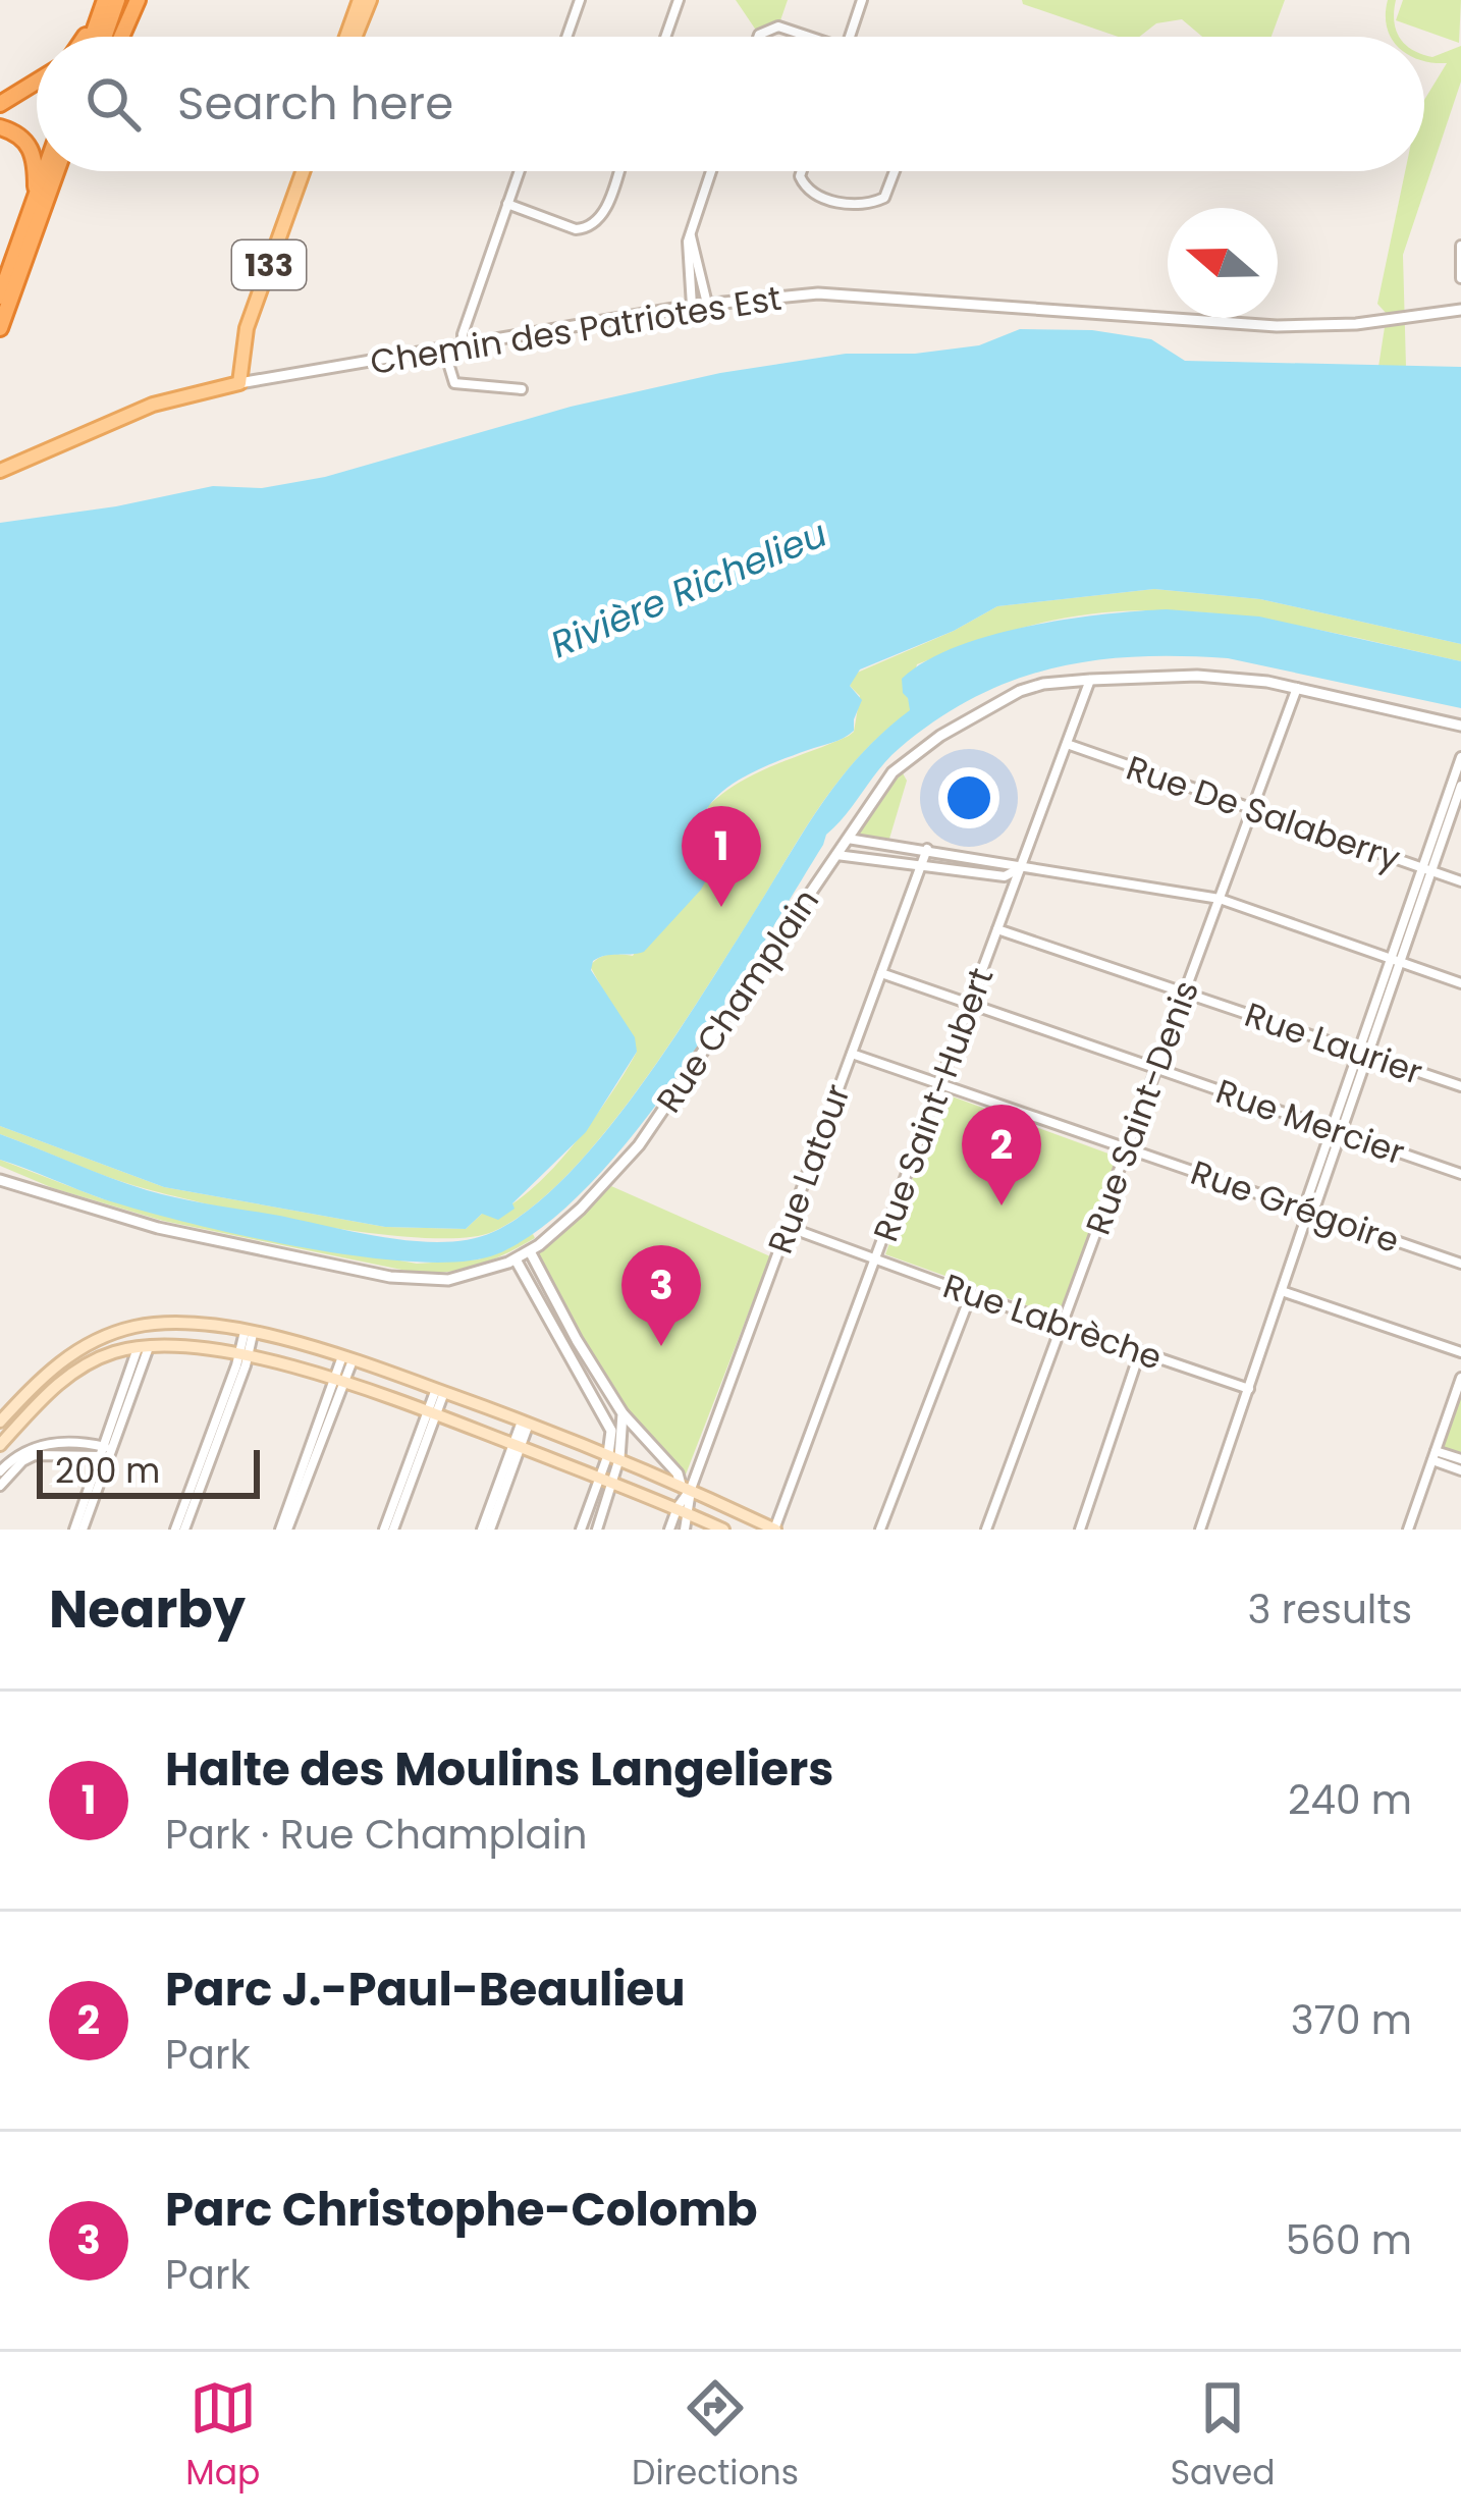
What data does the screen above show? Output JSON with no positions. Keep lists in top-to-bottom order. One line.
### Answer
{"streets":{"main road":["133","Chemin des Patriotes Est"],"street":["Rue De Salaberry","Rue Champlain","Rue Laurier","Rue Saint-Hubert","Rue Saint-Denis","Rue Mercier","Rue Latour","Rue Grégoire","Rue Labrèche"]},"crossings":[["133","Chemin des Patriotes Est"],["Rue De Salaberry","Rue Saint-Hubert"],["Rue De Salaberry","Rue Saint-Denis"],["Rue Champlain","Rue Saint-Hubert"],["Rue Champlain","Rue Saint-Denis"],["Rue Laurier","Rue Saint-Hubert"],["Rue Laurier","Rue Saint-Denis"],["Rue Saint-Hubert","Rue Mercier"],["Rue Saint-Hubert","Rue Grégoire"],["Rue Saint-Hubert","Rue Labrèche"],["Rue Saint-Denis","Rue Mercier"],["Rue Saint-Denis","Rue Grégoire"],["Rue Saint-Denis","Rue Labrèche"],["Rue Mercier","Rue Latour"],["Rue Latour","Rue Grégoire"],["Rue Latour","Rue Labrèche"]],"water":["Rivière Richelieu"],"scale_bar":"200 m","north":"left","page":{"search":"Search here","pins":["1","2","3"],"scale":"200 m","heading":["Nearby","3 results"],"list":[{"mark":"1","name":"Halte des Moulins Langeliers","note":"Park · Rue Champlain","value":"240 m"},{"mark":"2","name":"Parc J.-Paul-Beaulieu","note":"Park","value":"370 m"},{"mark":"3","name":"Parc Christophe-Colomb","note":"Park","value":"560 m"}],"nav":["Map","Directions","Saved"]}}
